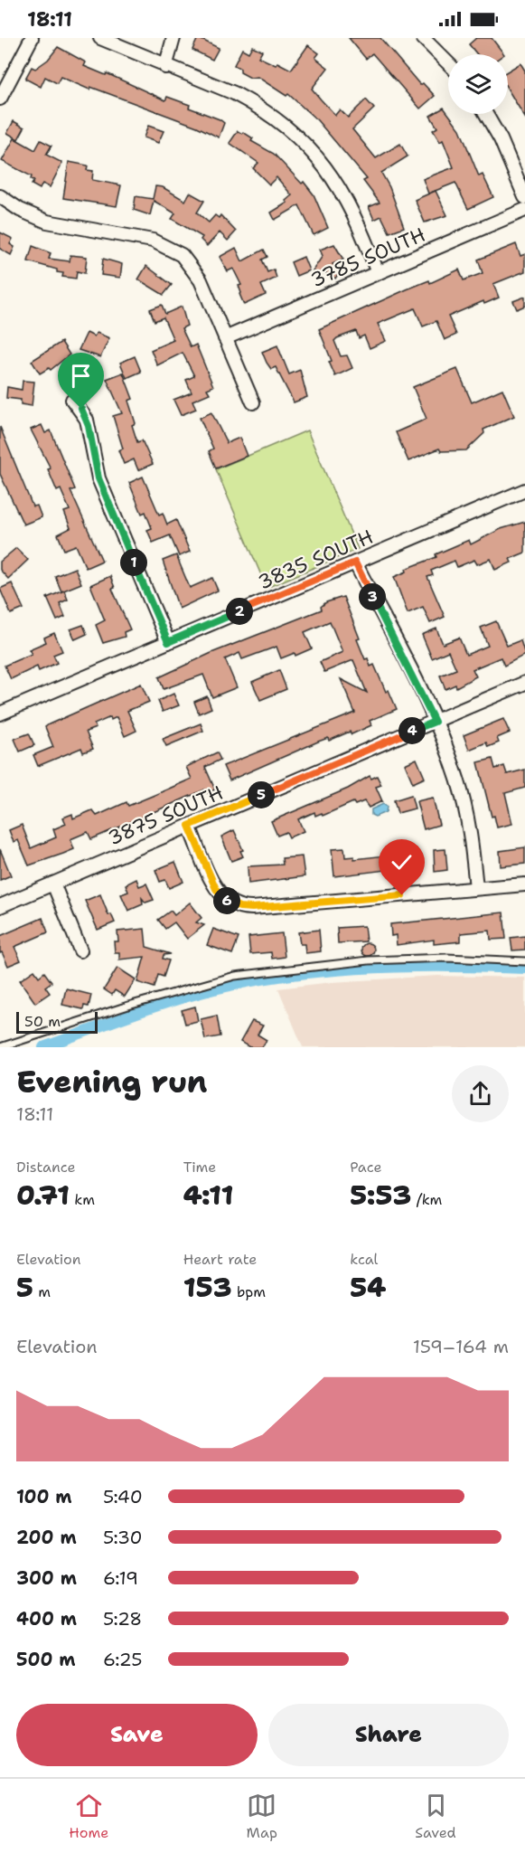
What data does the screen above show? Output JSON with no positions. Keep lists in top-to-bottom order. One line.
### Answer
{"streets":{"street":["3785 SOUTH","3835 SOUTH","3875 SOUTH"]},"scale_bar":"50 m","page":{"status":"18:11","pins":["1","3","2","4","5","6"],"scale":"50 m","heading":["Evening run","18:11"],"stats":[["Distance","0.71 km"],["Time","4:11"],["Pace","5:53 /km"],["Elevation","5 m"],["Heart rate","153 bpm"],["kcal","54"]],"chart":["Elevation","159–164 m"],"list":[{"name":"100 m","note":"5:40"},{"name":"200 m","note":"5:30"},{"name":"300 m","note":"6:19"},{"name":"400 m","note":"5:28"},{"name":"500 m","note":"6:25"}],"buttons":["Save","Share"],"tabs":["Home","Map","Saved"]}}
